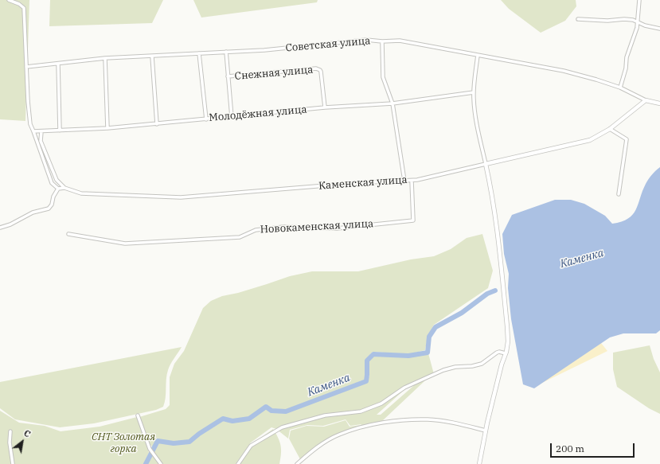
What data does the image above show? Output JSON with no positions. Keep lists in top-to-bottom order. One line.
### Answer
{"streets":{"street":["Советская улица","Снежная улица","Молодёжная улица","Каменская улица","Новокаменская улица"]},"crossings":[["Советская улица","Каменская улица"],["Снежная улица","Молодёжная улица"],["Каменская улица","Новокаменская улица"]],"water":["Каменка"],"parks":["СНТ Золотая горка"],"scale_bar":"200 m","north":"top right"}
